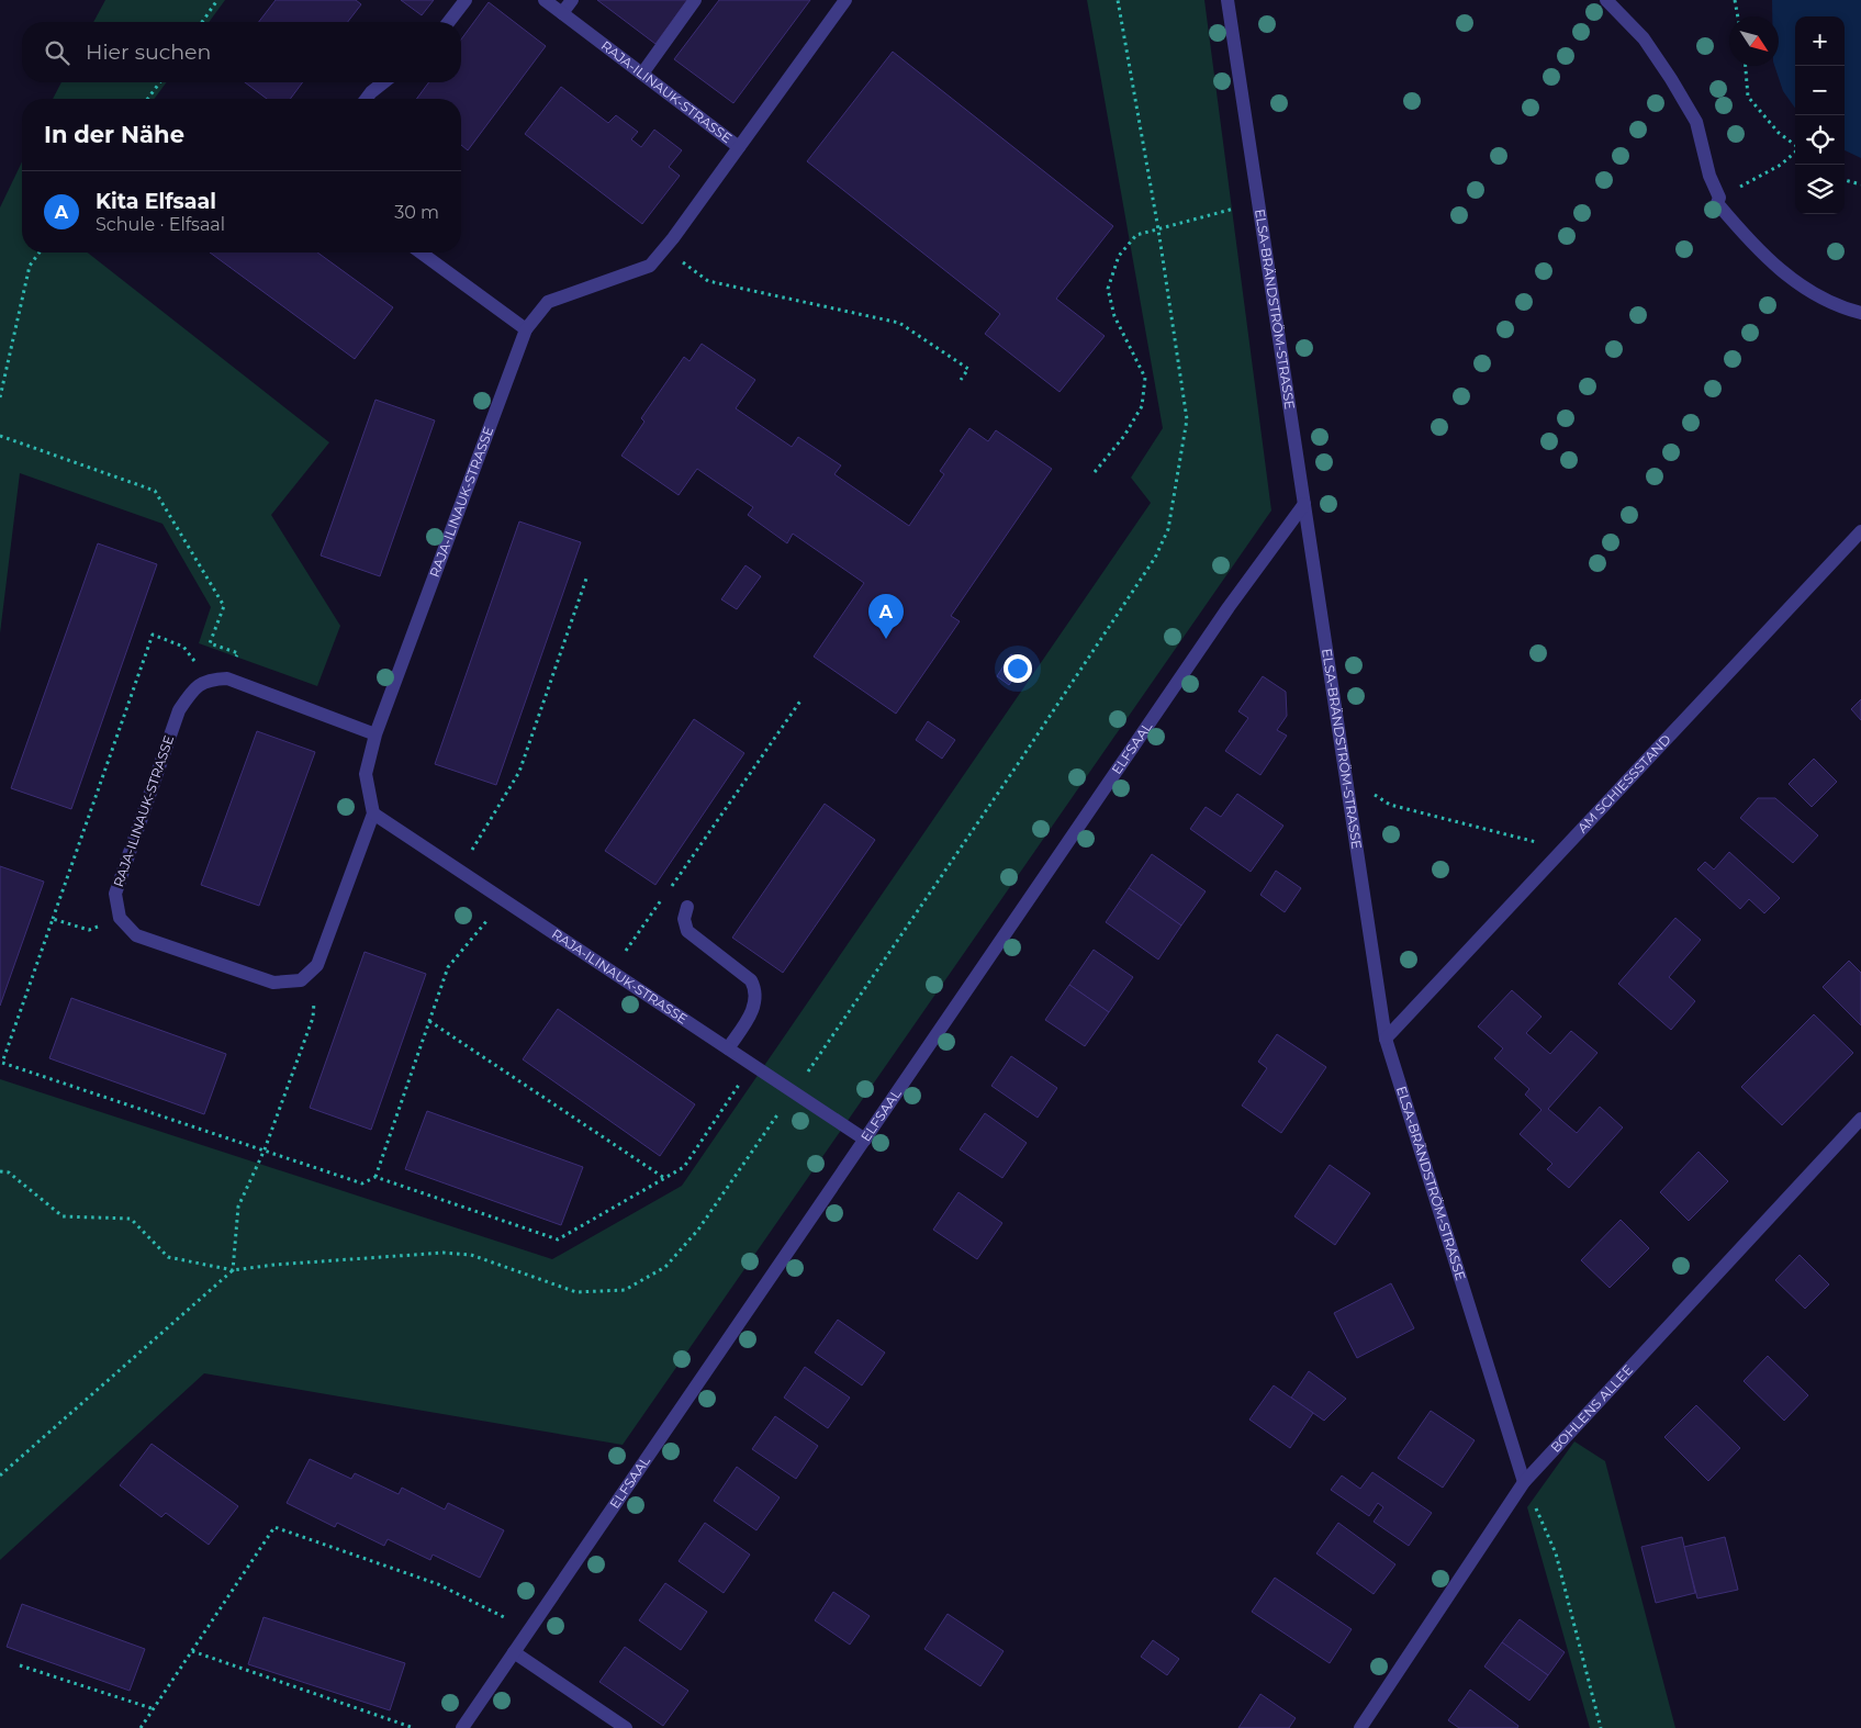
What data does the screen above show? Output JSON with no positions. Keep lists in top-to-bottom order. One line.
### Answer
{"streets":{"street":["RAJA-ILINAUK-STRASSE","ELSA-BRÄNDSTRÖM-STRASSE","ELFSAAL","AM SCHIESSSTAND","BOHLENS ALLEE"]},"crossings":[["RAJA-ILINAUK-STRASSE","ELFSAAL"],["ELSA-BRÄNDSTRÖM-STRASSE","ELFSAAL"],["ELSA-BRÄNDSTRÖM-STRASSE","AM SCHIESSSTAND"],["ELSA-BRÄNDSTRÖM-STRASSE","BOHLENS ALLEE"]],"north":"bottom right","page":{"map_buttons":["+","−"],"search":"Hier suchen","heading":"In der Nähe","list":[{"mark":"A","name":"Kita Elfsaal","note":"Schule · Elfsaal","value":"30 m"}],"pins":"A"}}
